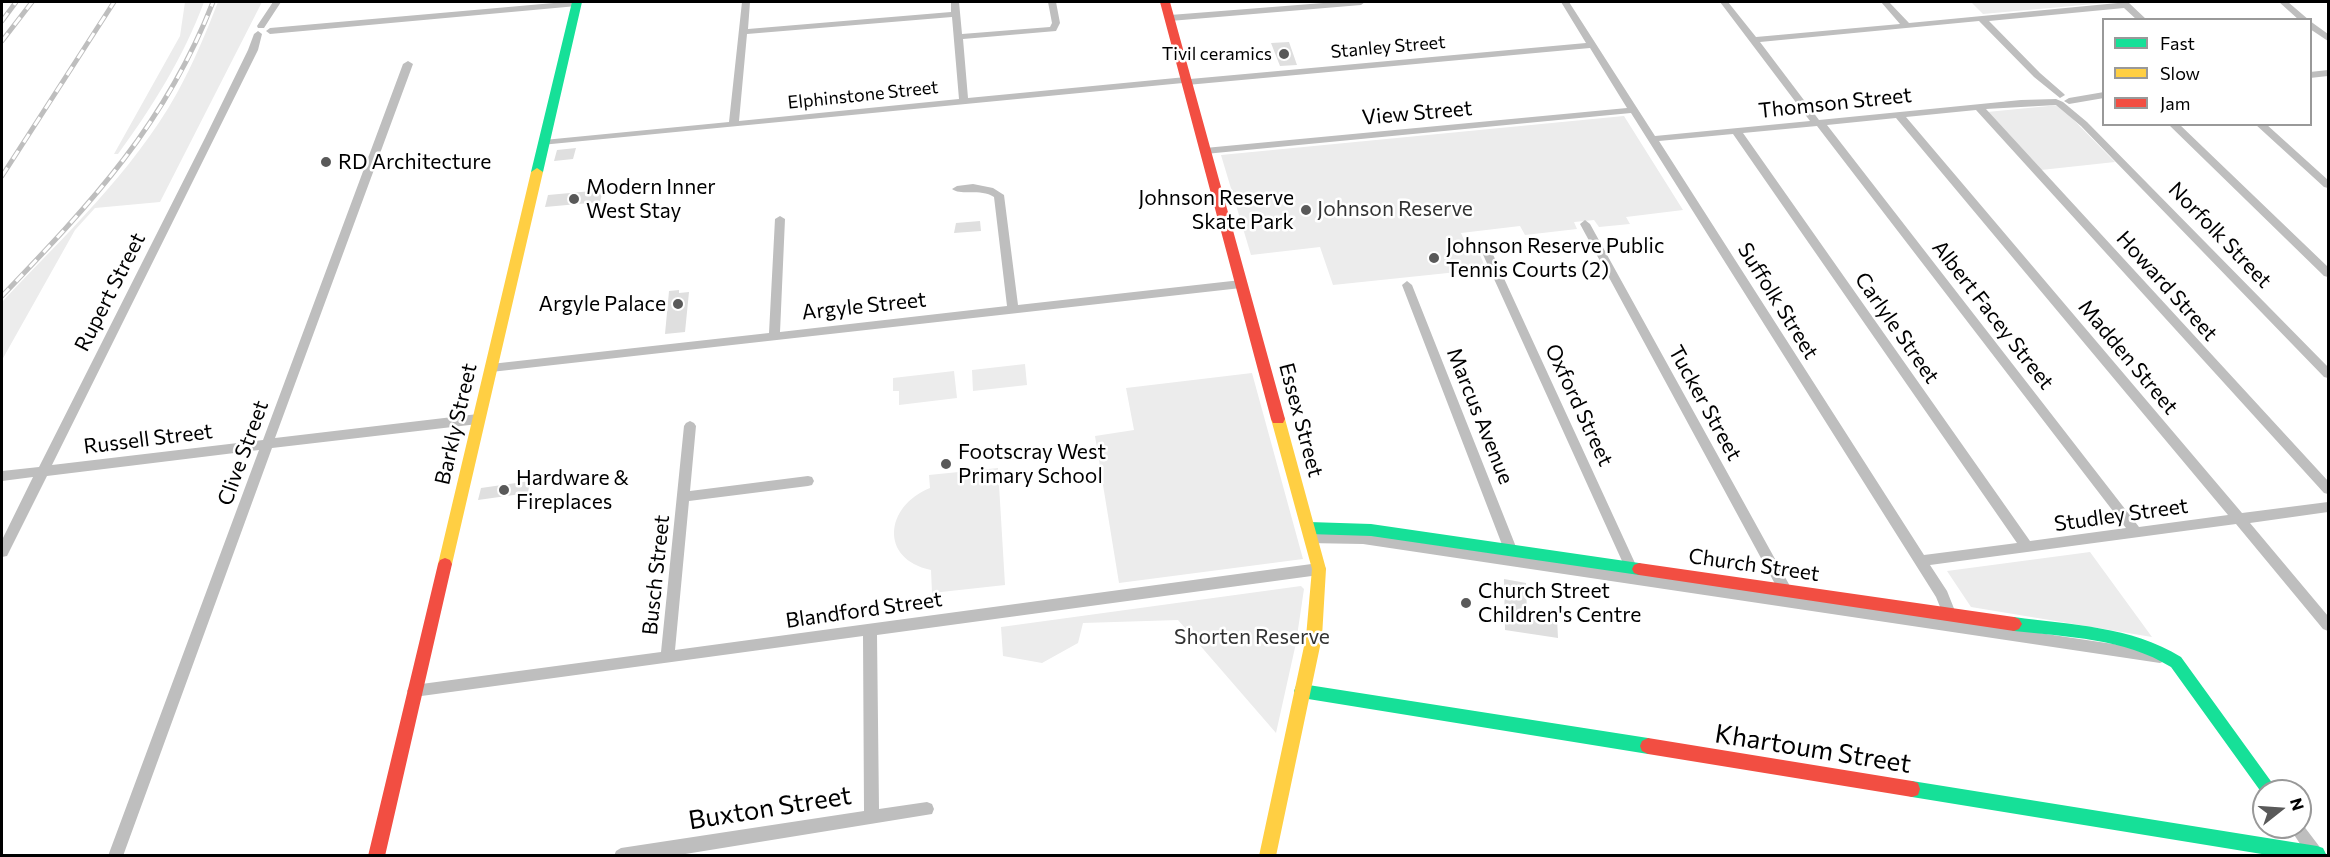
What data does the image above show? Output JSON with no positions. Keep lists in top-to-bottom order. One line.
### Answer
{"streets":{"street":["Stanley Street","Elphinstone Street","Thomson Street","View Street","Norfolk Street","Howard Street","Rupert Street","Suffolk Street","Argyle Street","Albert Facey Street","Carlyle Street","Madden Street","Tucker Street","Oxford Street","Marcus Avenue","Essex Street","Barkly Street","Russell Street","Clive Street","Studley Street","Church Street","Busch Street","Blandford Street","Khartoum Street","Buxton Street"]},"crossings":[["Stanley Street","Elphinstone Street"],["Stanley Street","Suffolk Street"],["Stanley Street","Essex Street"],["Elphinstone Street","Essex Street"],["Elphinstone Street","Barkly Street"],["Thomson Street","Norfolk Street"],["Thomson Street","Howard Street"],["Thomson Street","Suffolk Street"],["Thomson Street","Albert Facey Street"],["Thomson Street","Carlyle Street"],["Thomson Street","Madden Street"],["View Street","Suffolk Street"],["View Street","Essex Street"],["Rupert Street","Russell Street"],["Suffolk Street","Studley Street"],["Suffolk Street","Church Street"],["Argyle Street","Essex Street"],["Argyle Street","Barkly Street"],["Albert Facey Street","Studley Street"],["Carlyle Street","Studley Street"],["Madden Street","Studley Street"],["Tucker Street","Church Street"],["Oxford Street","Church Street"],["Marcus Avenue","Church Street"],["Essex Street","Church Street"],["Essex Street","Blandford Street"],["Essex Street","Khartoum Street"],["Barkly Street","Russell Street"],["Barkly Street","Blandford Street"],["Russell Street","Clive Street"],["Busch Street","Blandford Street"]],"parks":["Johnson Reserve","Shorten Reserve"],"places":["Tivil ceramics","RD Architecture","Modern Inner West Stay","Johnson Reserve Skate Park","Johnson Reserve Public Tennis Courts (2)","Argyle Palace","Footscray West Primary School","Hardware & Fireplaces","Church Street Children's Centre"],"legend":["Fast","Slow","Jam"],"north":"right"}
